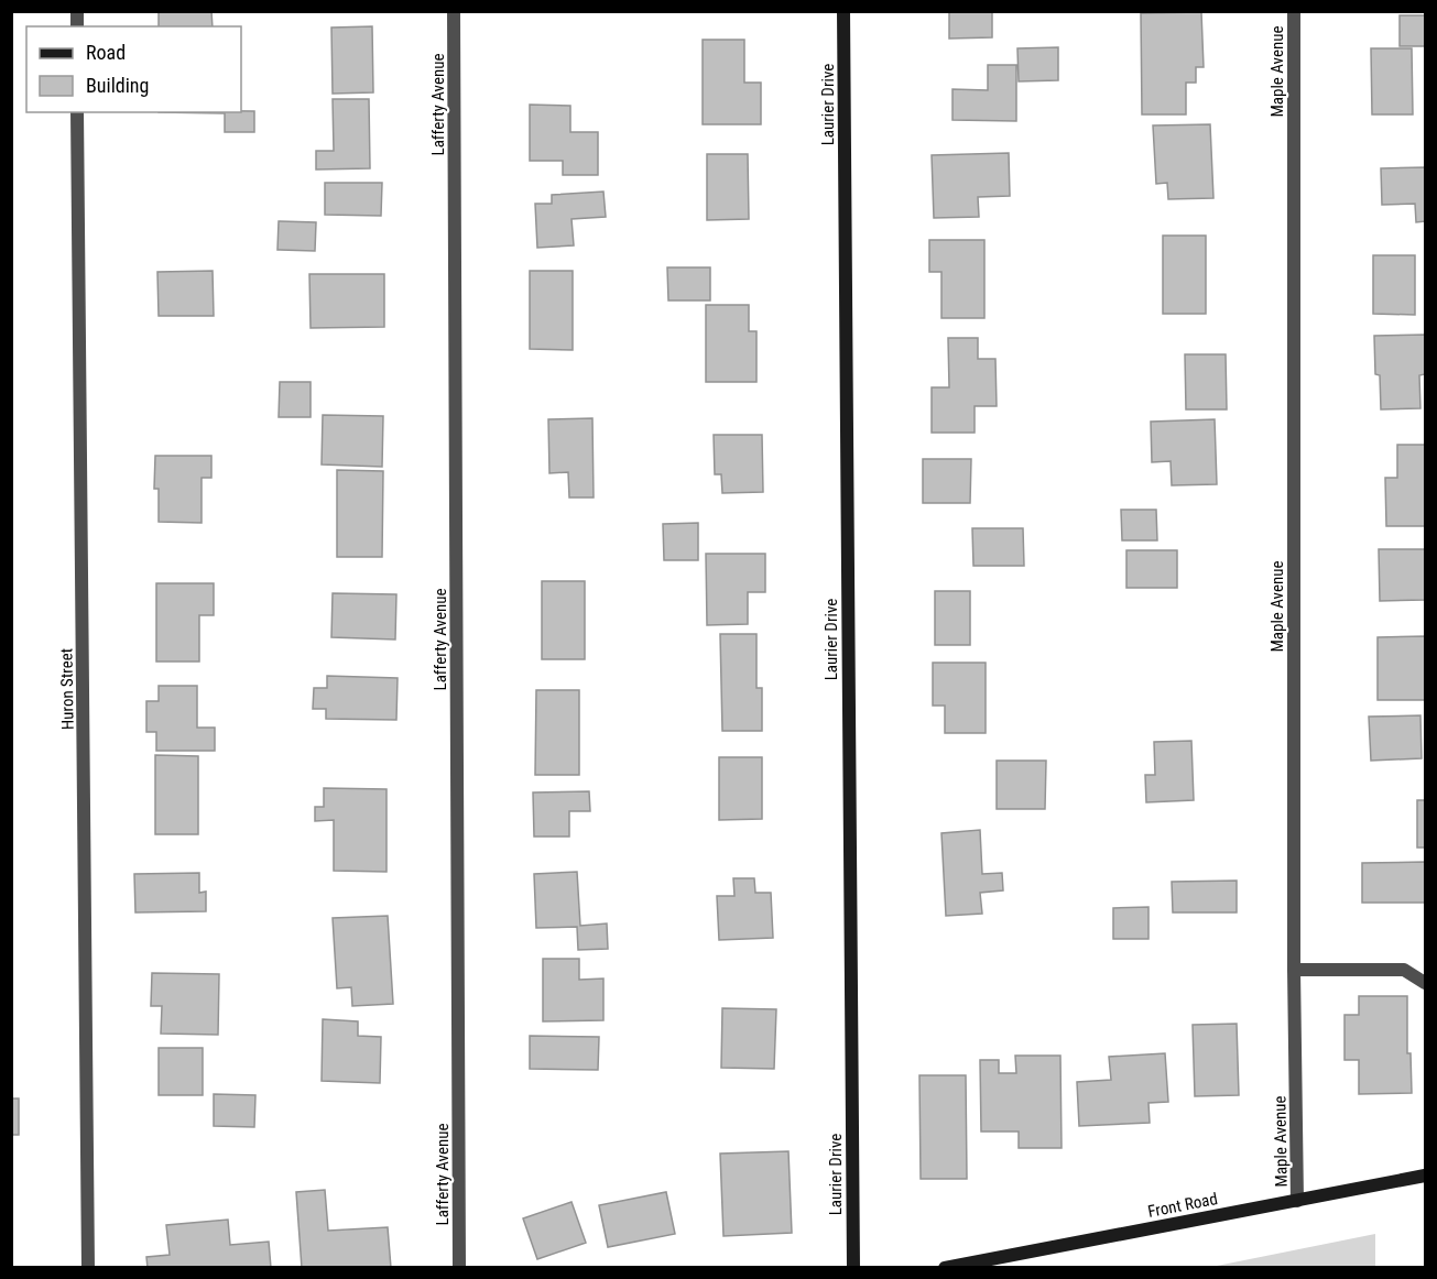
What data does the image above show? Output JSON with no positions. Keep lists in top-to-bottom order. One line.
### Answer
{"streets":{"street":["Maple Avenue","Lafferty Avenue","Laurier Drive","Huron Street","Front Road"]},"crossings":[["Maple Avenue","Front Road"]],"legend":["Road","Building"]}
